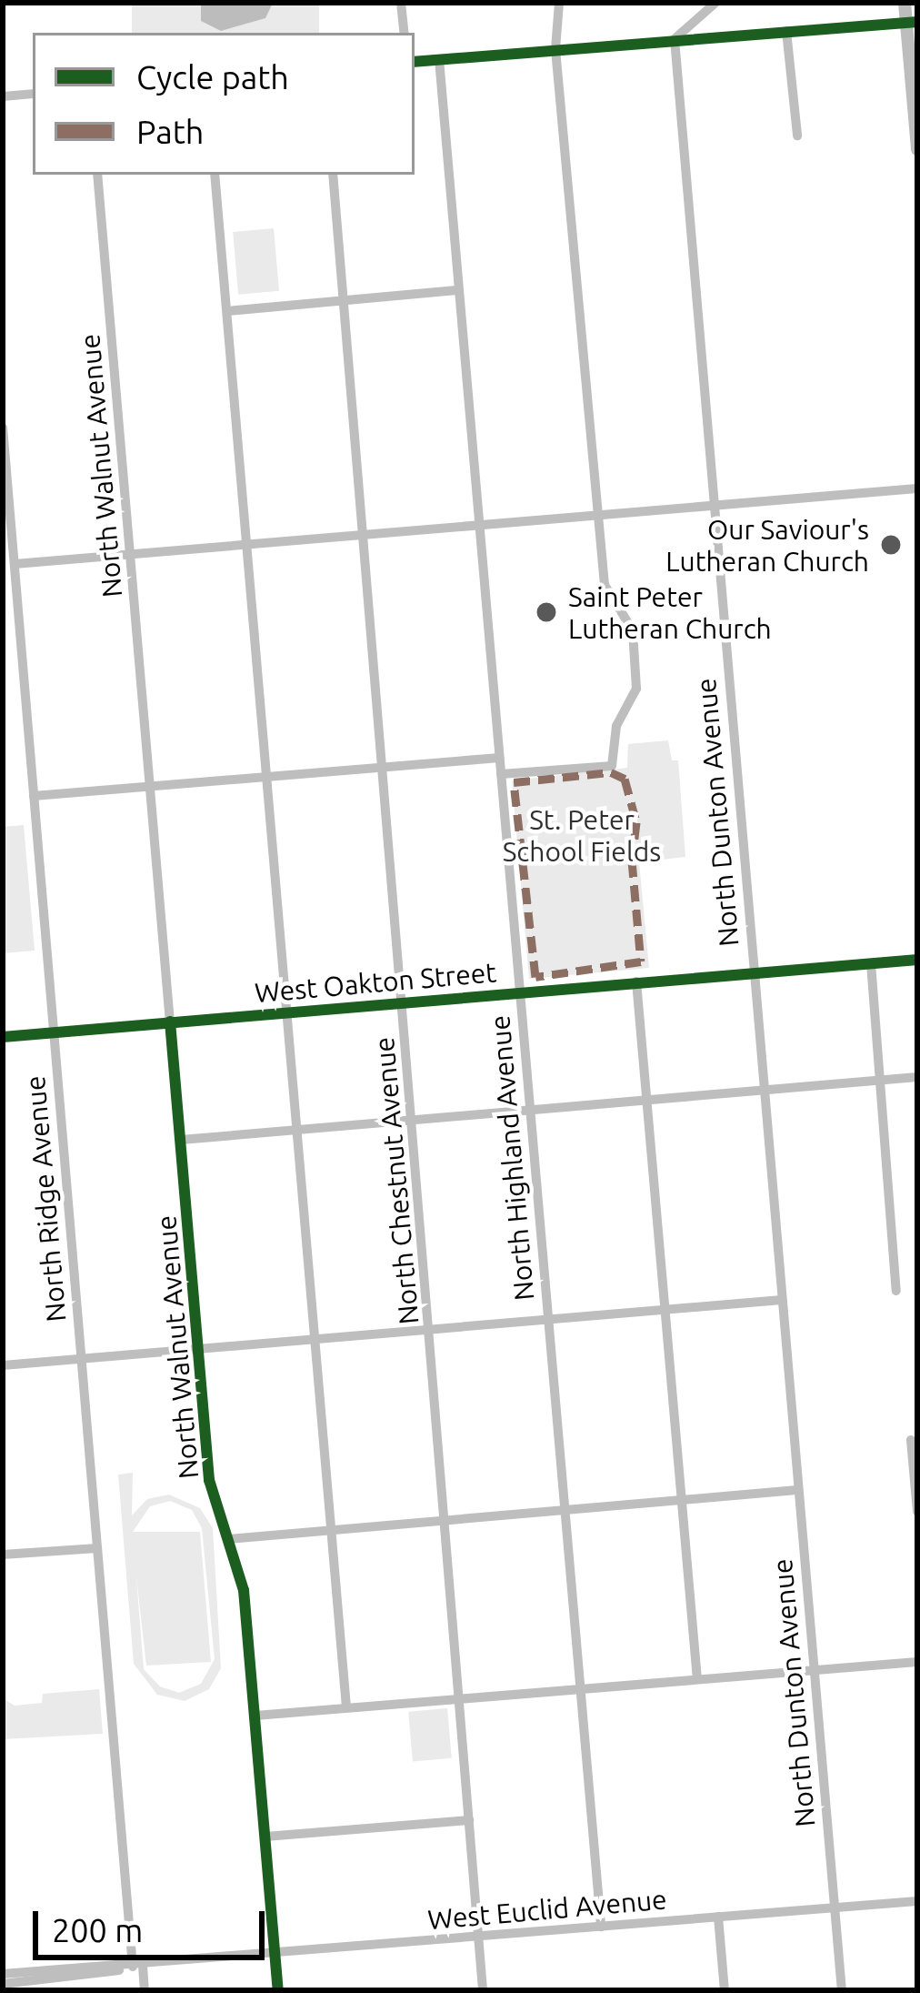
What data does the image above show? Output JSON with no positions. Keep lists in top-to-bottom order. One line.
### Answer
{"streets":{"street":["North Walnut Avenue","North Dunton Avenue","West Oakton Street","North Highland Avenue","North Chestnut Avenue","North Ridge Avenue","West Euclid Avenue"]},"crossings":[["North Walnut Avenue","West Oakton Street"],["North Walnut Avenue","West Euclid Avenue"],["North Dunton Avenue","West Oakton Street"],["North Dunton Avenue","West Euclid Avenue"],["West Oakton Street","North Highland Avenue"],["West Oakton Street","North Chestnut Avenue"],["West Oakton Street","North Ridge Avenue"],["North Highland Avenue","West Euclid Avenue"],["North Chestnut Avenue","West Euclid Avenue"],["North Ridge Avenue","West Euclid Avenue"]],"parks":["St. Peter School Fields"],"places":["Our Saviour's Lutheran Church","Saint Peter Lutheran Church"],"legend":["Cycle path","Path"],"scale_bar":"200 m"}
